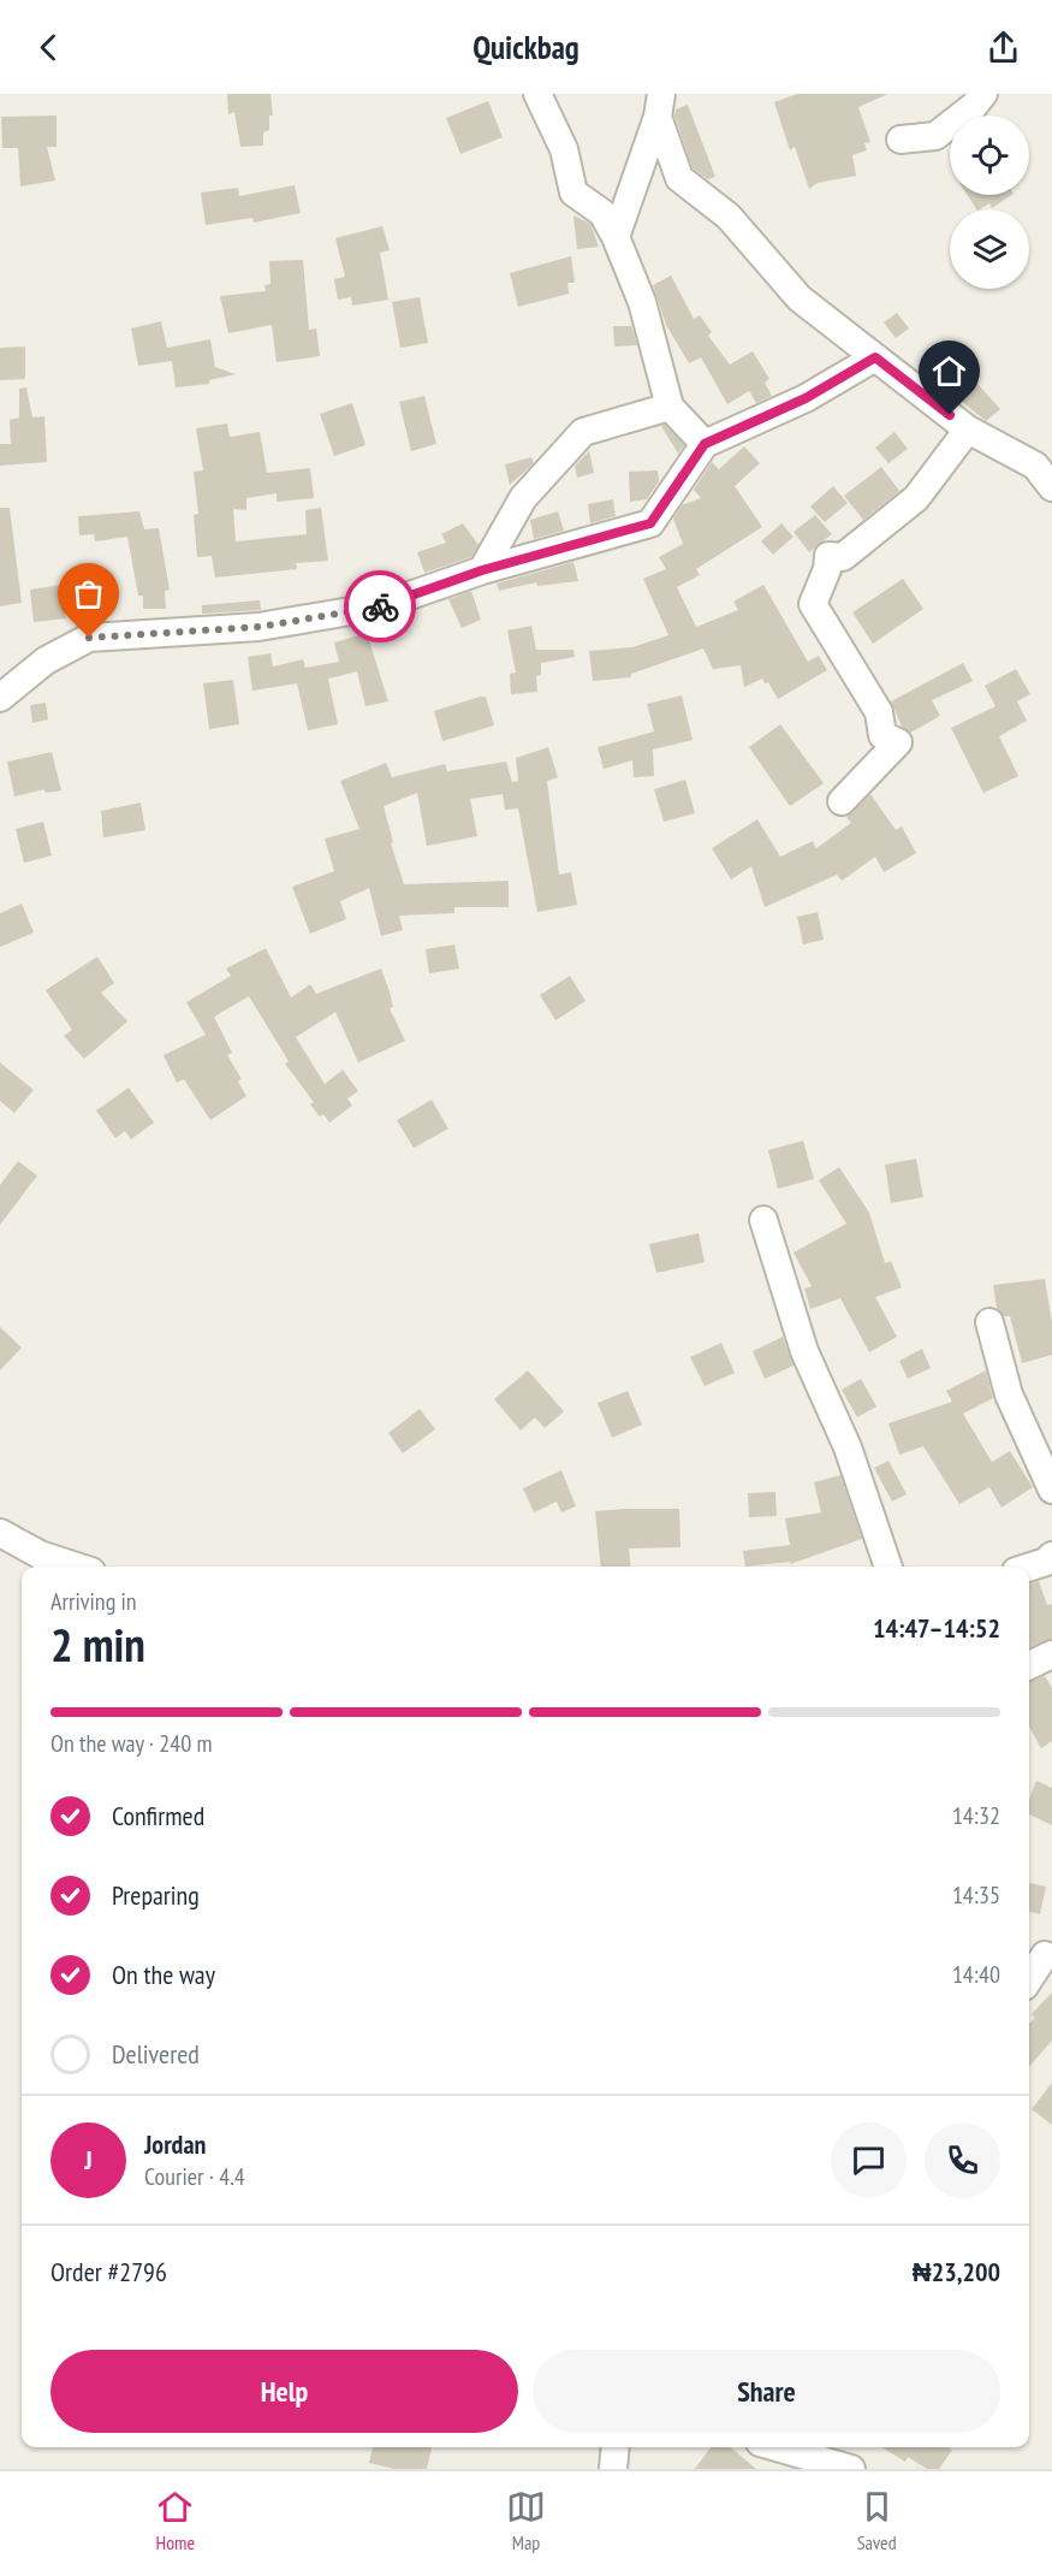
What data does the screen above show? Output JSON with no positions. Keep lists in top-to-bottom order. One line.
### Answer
{"page":{"header":"Quickbag","heading":["2 min","Arriving in","14:47–14:52"],"panel":["Jordan","Courier · 4.4","Order #2796","₦23,200"],"bar":"On the way · 240 m","list":[["Confirmed","14:32"],["Preparing","14:35"],["On the way","14:40"],"Delivered"],"round":"J","buttons":["Help","Share"],"tabs":["Home","Map","Saved"]}}
